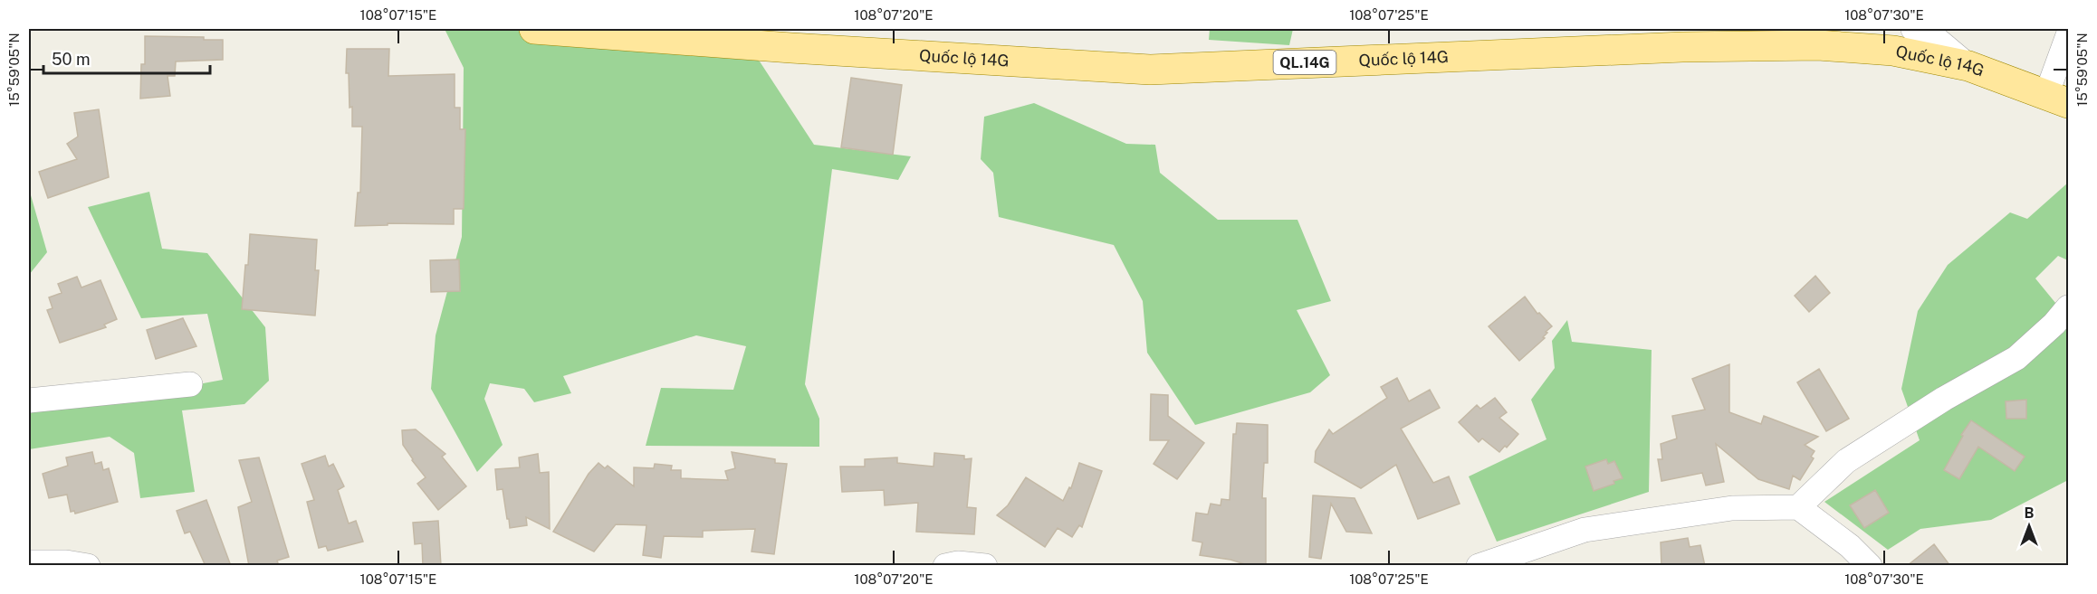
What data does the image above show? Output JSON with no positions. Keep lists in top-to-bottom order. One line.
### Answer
{"streets":{"main road":["Quốc lộ 14G","QL.14G"]},"scale_bar":"50 m","north":"top","coordinates":["108°07'15\"E","108°07'20\"E","108°07'25\"E","108°07'30\"E","15°59'05\"N"]}
